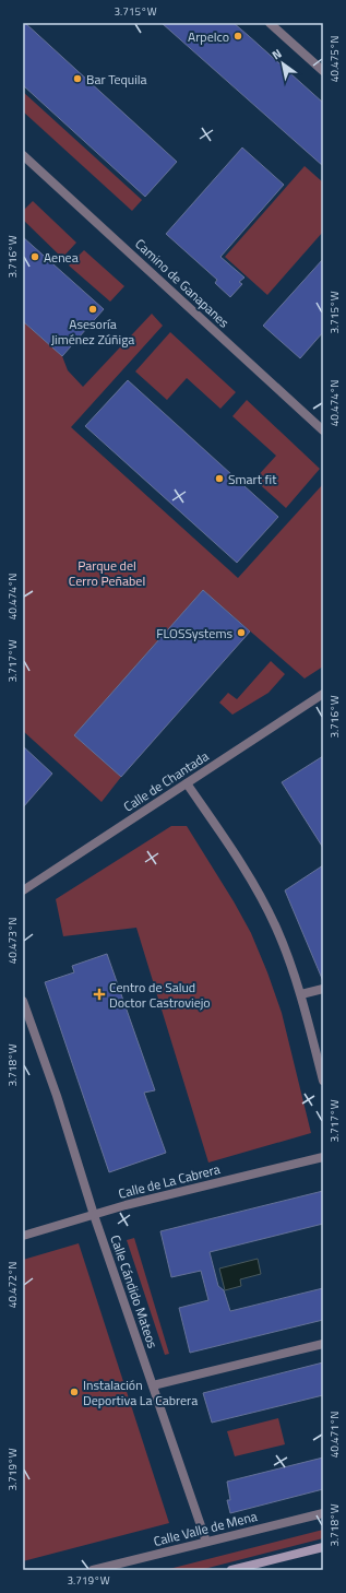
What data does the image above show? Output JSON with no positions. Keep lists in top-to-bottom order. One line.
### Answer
{"streets":{"street":["Camino de Ganapanes","Calle de Chantada","Calle de La Cabrera","Calle Cándido Mateos","Calle Valle de Mena"]},"crossings":[["Calle de La Cabrera","Calle Cándido Mateos"],["Calle Cándido Mateos","Calle Valle de Mena"]],"parks":["Parque del Cerro Peñabel"],"places":{"other":["Arpelco","Bar Tequila","Aenea","Asesoría Jiménez Zúñiga","Smart fit","FLOSSystems","Instalación Deportiva La Cabrera"],"health":["Centro de Salud Doctor Castroviejo"]},"north":"top left","coordinates":["3.715°W","40.475°N","3.716°W","40.474°N","3.717°W","40.473°N","3.718°W","40.472°N","40.471°N","3.719°W"]}
